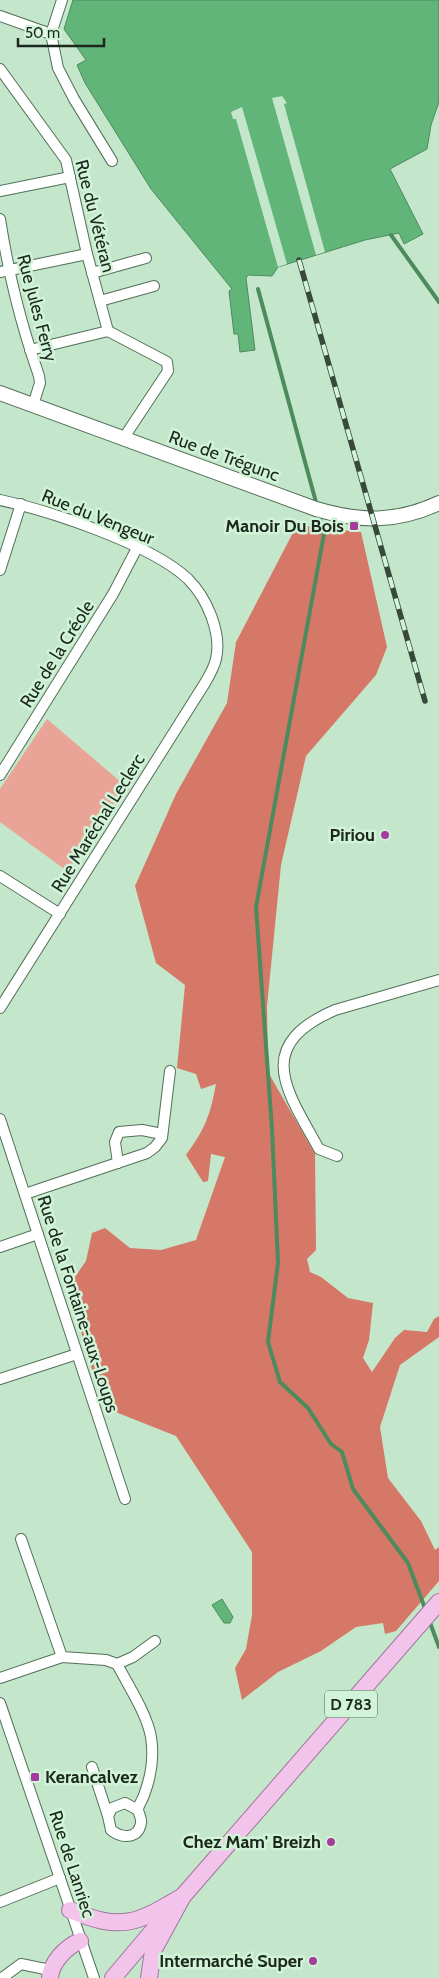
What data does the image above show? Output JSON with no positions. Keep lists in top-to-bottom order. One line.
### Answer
{"streets":{"main road":["Rue de Trégunc","D 783"],"street":["Rue du Vétéran","Rue Jules Ferry","Rue du Vengeur","Rue de la Créole","Rue Maréchal Leclerc","Rue de la Fontaine-aux-Loups","Rue de Lanriec"]},"crossings":[["Rue Jules Ferry","Rue de Trégunc"],["Rue du Vengeur","Rue de la Créole"],["Rue du Vengeur","Rue Maréchal Leclerc"]],"places":{"transit":["Manoir Du Bois","Kerancalvez"],"other":["Piriou","Chez Mam' Breizh","Intermarché Super"]},"scale_bar":"50 m"}
